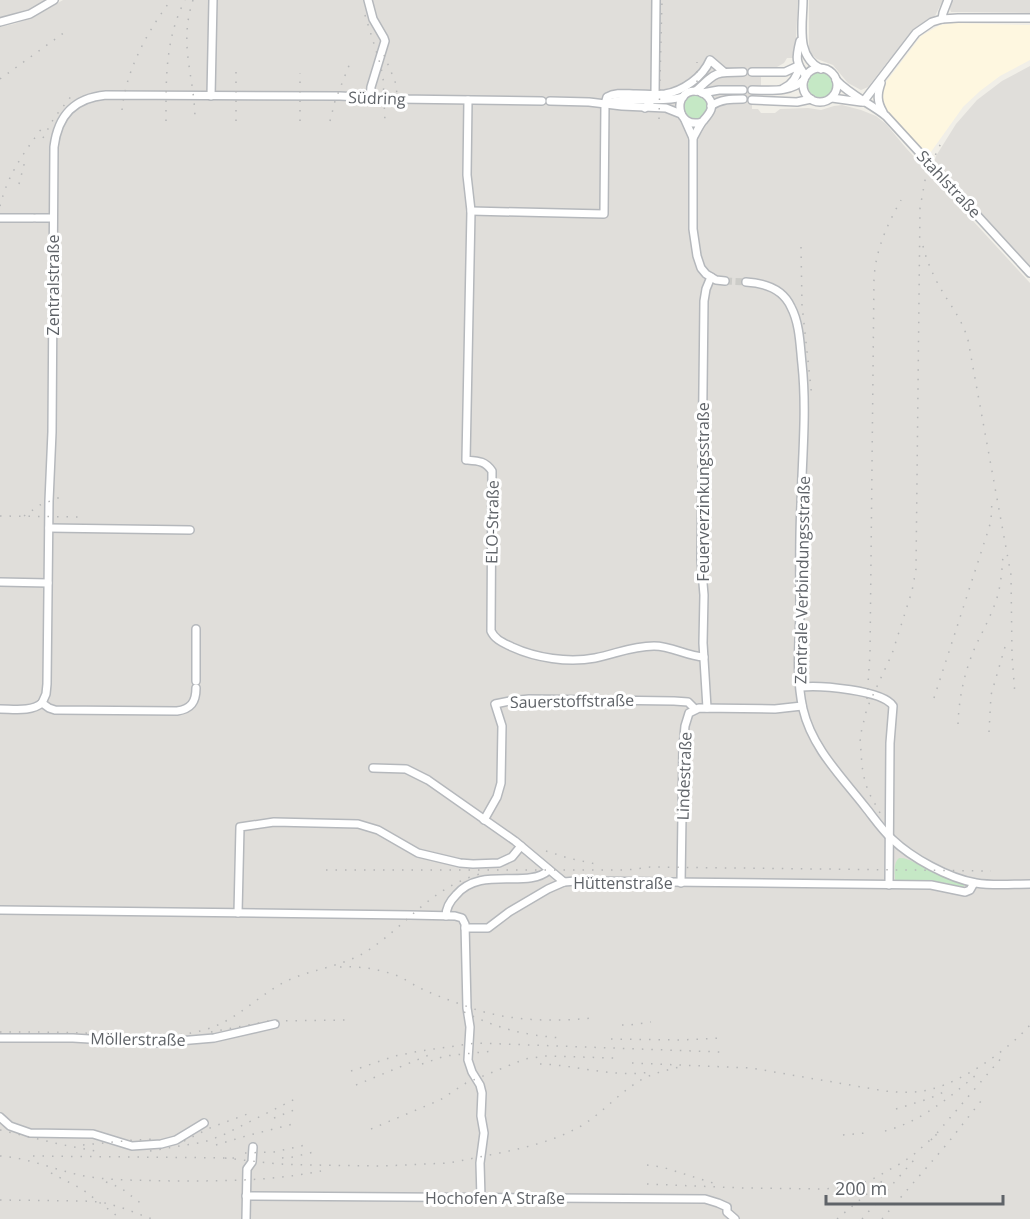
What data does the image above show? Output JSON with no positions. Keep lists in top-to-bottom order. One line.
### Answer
{"streets":{"street":["Südring","Stahlstraße","Zentralstraße","Feuerverzinkungsstraße","ELO-Straße","Zentrale Verbindungsstraße","Sauerstoffstraße","Lindestraße","Hüttenstraße","Möllerstraße","Hochofen A Straße"]},"crossings":[["Südring","Zentralstraße"],["Südring","ELO-Straße"],["Feuerverzinkungsstraße","ELO-Straße"],["Feuerverzinkungsstraße","Lindestraße"],["Zentrale Verbindungsstraße","Lindestraße"],["Zentrale Verbindungsstraße","Hüttenstraße"],["Sauerstoffstraße","Lindestraße"],["Lindestraße","Hüttenstraße"]],"scale_bar":"200 m"}
